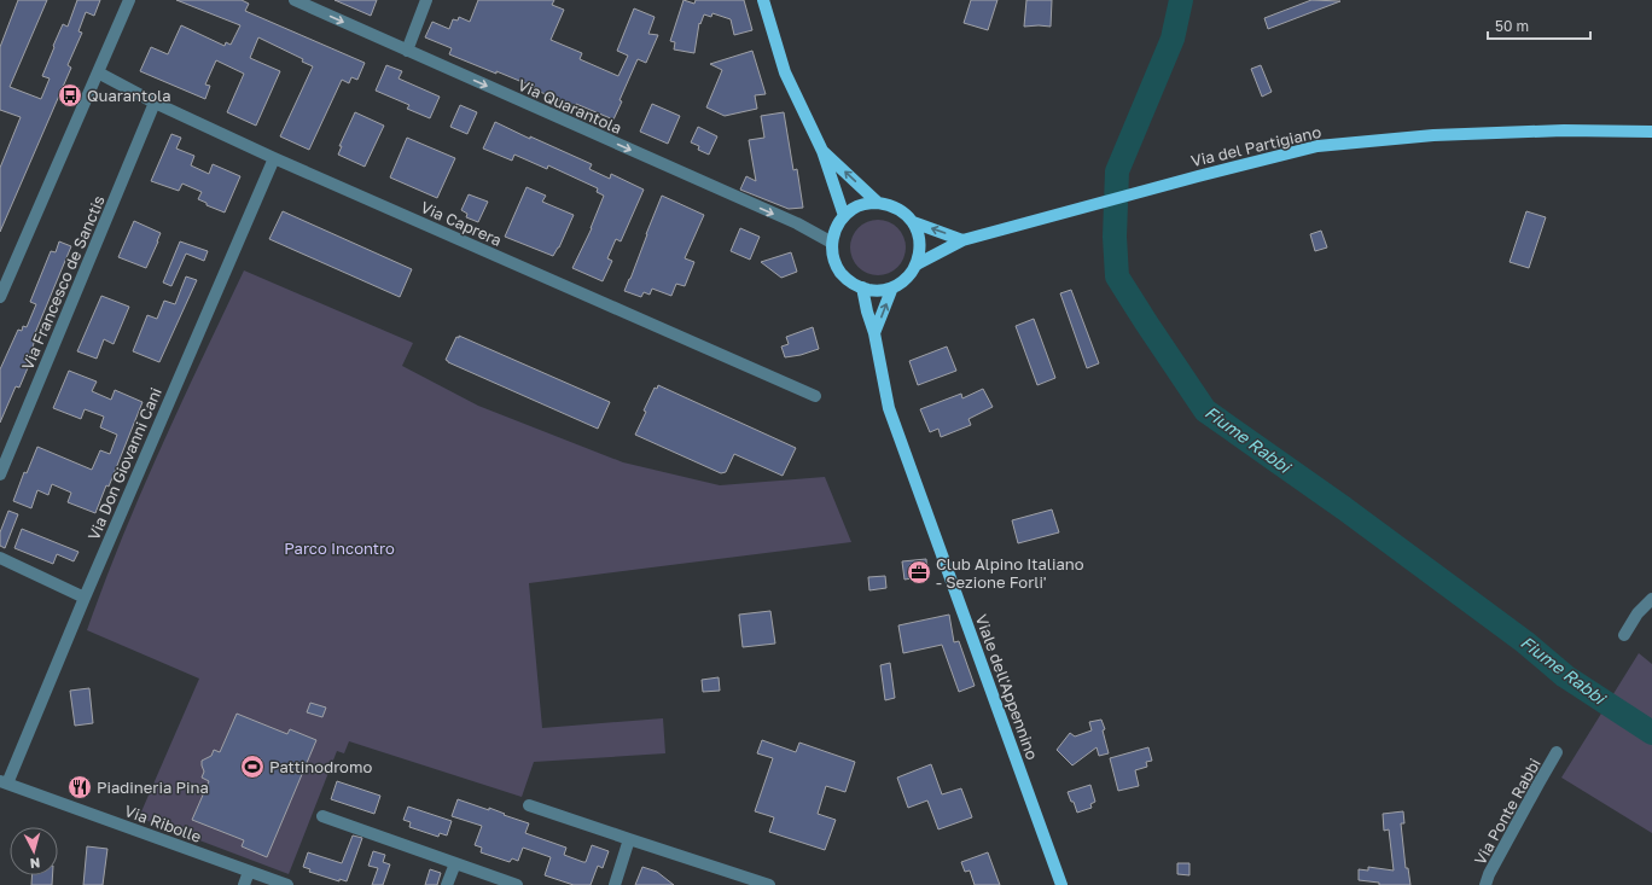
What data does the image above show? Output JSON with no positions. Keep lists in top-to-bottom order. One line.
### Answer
{"streets":{"main road":["Via del Partigiano","Viale dell'Appennino"],"street":["Via Quarantola","Via Caprera","Via Francesco de Sanctis","Via Don Giovanni Cani","Via Ponte Rabbi","Via Ribolle"]},"crossings":[["Via Quarantola","Via del Partigiano"],["Via Quarantola","Viale dell'Appennino"],["Via del Partigiano","Viale dell'Appennino"],["Via Caprera","Via Francesco de Sanctis"],["Via Caprera","Via Don Giovanni Cani"],["Via Don Giovanni Cani","Via Ribolle"]],"one_way":["Via Quarantola"],"water":["Fiume Rabbi"],"parks":["Parco Incontro"],"places":{"bus stop":["Quarantola"],"office":["Club Alpino Italiano - Sezione Forli'"],"sports":["Pattinodromo"],"restaurant":["Piadineria Pina"]},"scale_bar":"50 m","north":"bottom"}
